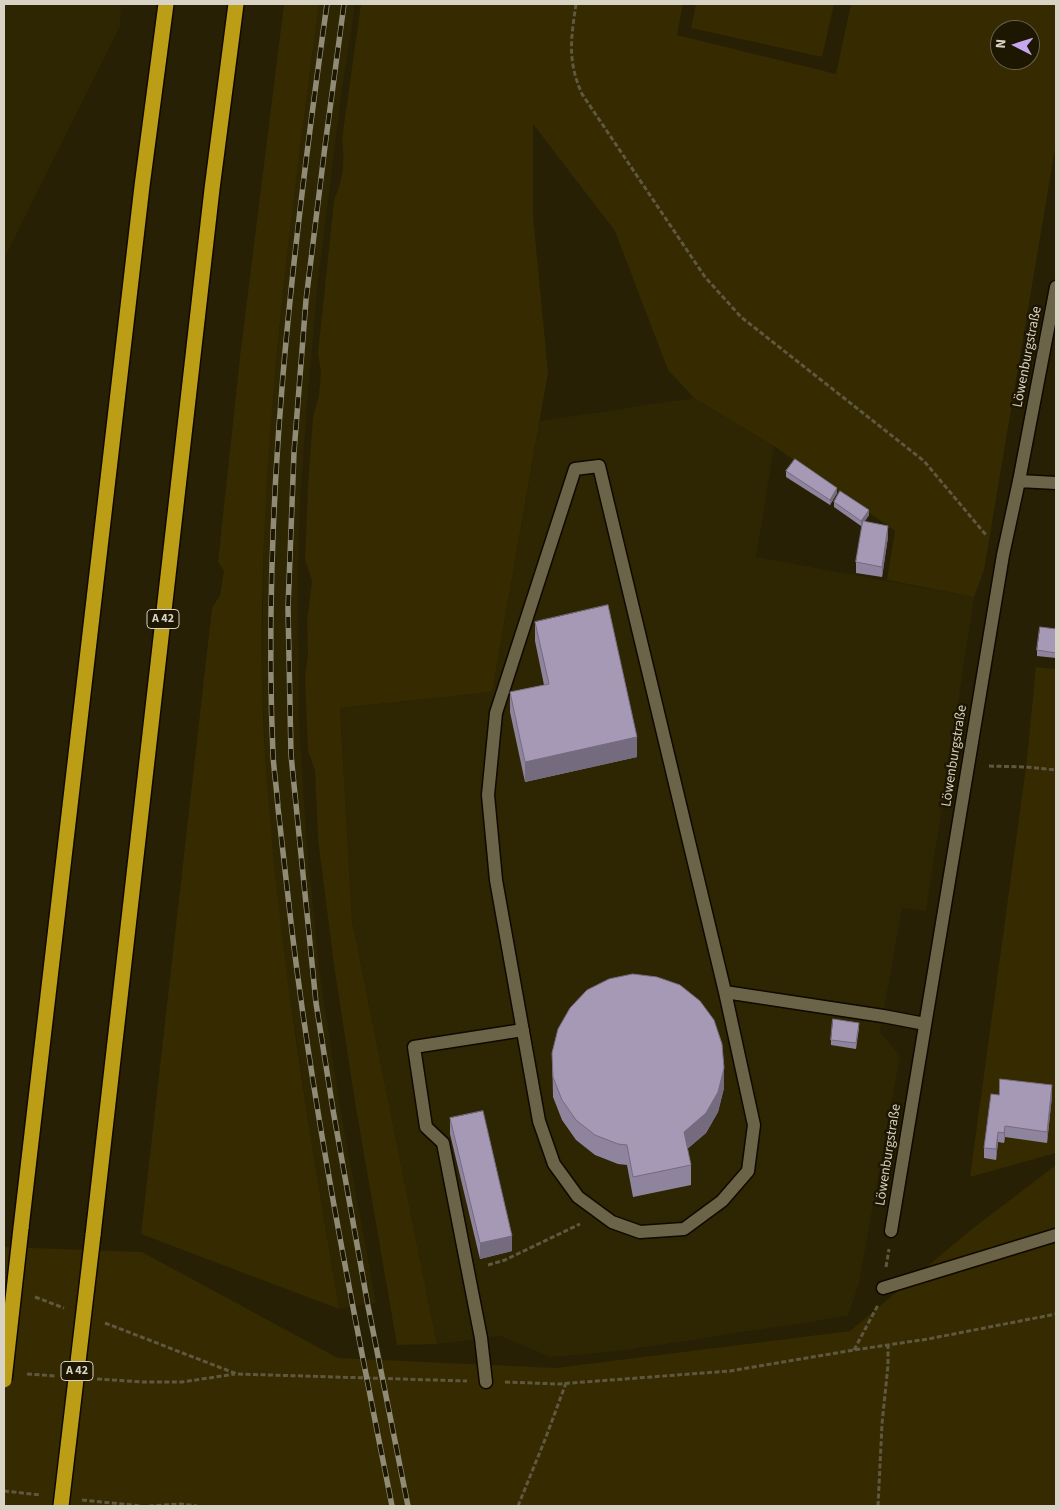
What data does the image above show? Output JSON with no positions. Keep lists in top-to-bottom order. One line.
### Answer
{"streets":{"highway":["A 42"],"street":["Löwenburgstraße"]},"north":"left"}
